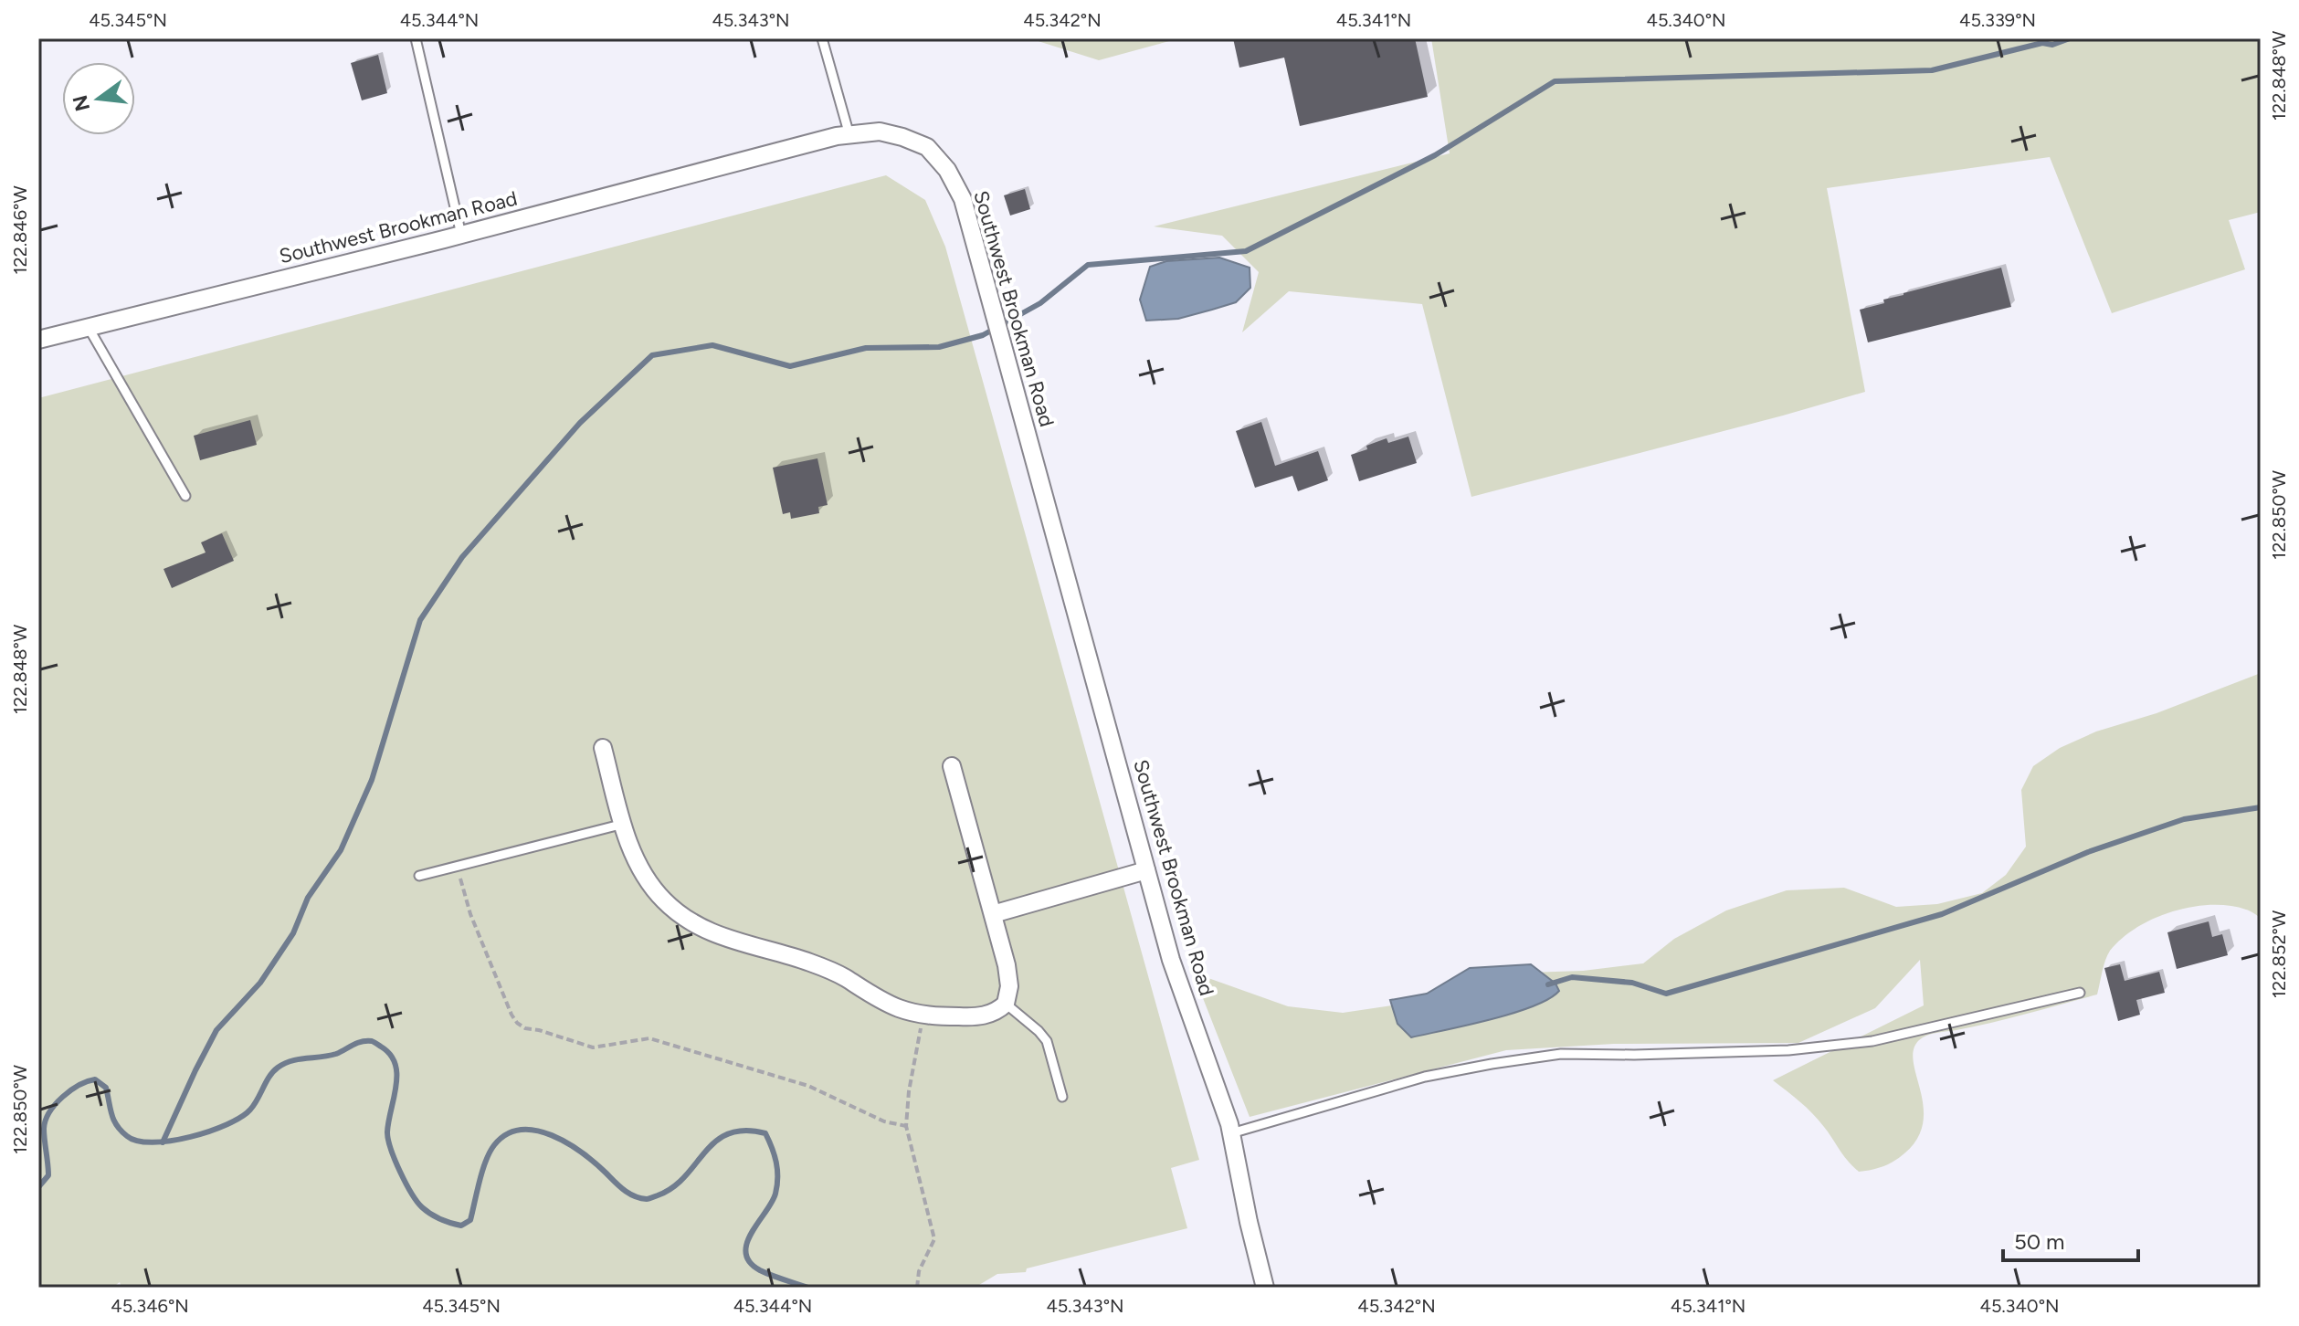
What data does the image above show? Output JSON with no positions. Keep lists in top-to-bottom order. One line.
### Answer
{"streets":{"street":["Southwest Brookman Road"]},"scale_bar":"50 m","north":"left","coordinates":["45.345°N","45.344°N","45.343°N","45.342°N","45.341°N","45.340°N","45.339°N","122.848°W","122.846°W","122.850°W","122.852°W","45.346°N"]}
